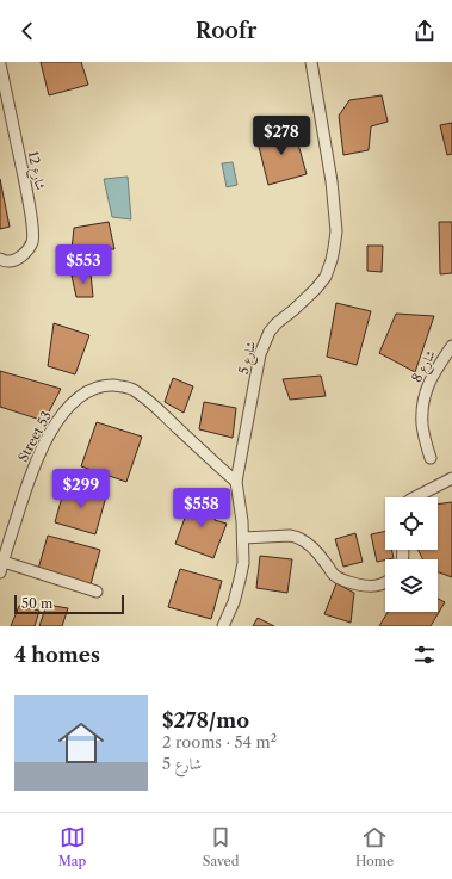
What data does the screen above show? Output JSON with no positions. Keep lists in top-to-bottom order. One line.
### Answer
{"streets":{"street":["شارع 12","شارع 5","شارع 8","Street 53"]},"crossings":[["شارع 5","Street 53"]],"scale_bar":"50 m","page":{"header":"Roofr","price":["$278","$553","$299","$558"],"scale":"50 m","heading":"4 homes","list":[{"name":"$278/mo","note":"2 rooms · 54 m² · شارع 5"}],"tabs":["Map","Saved","Home"]}}
